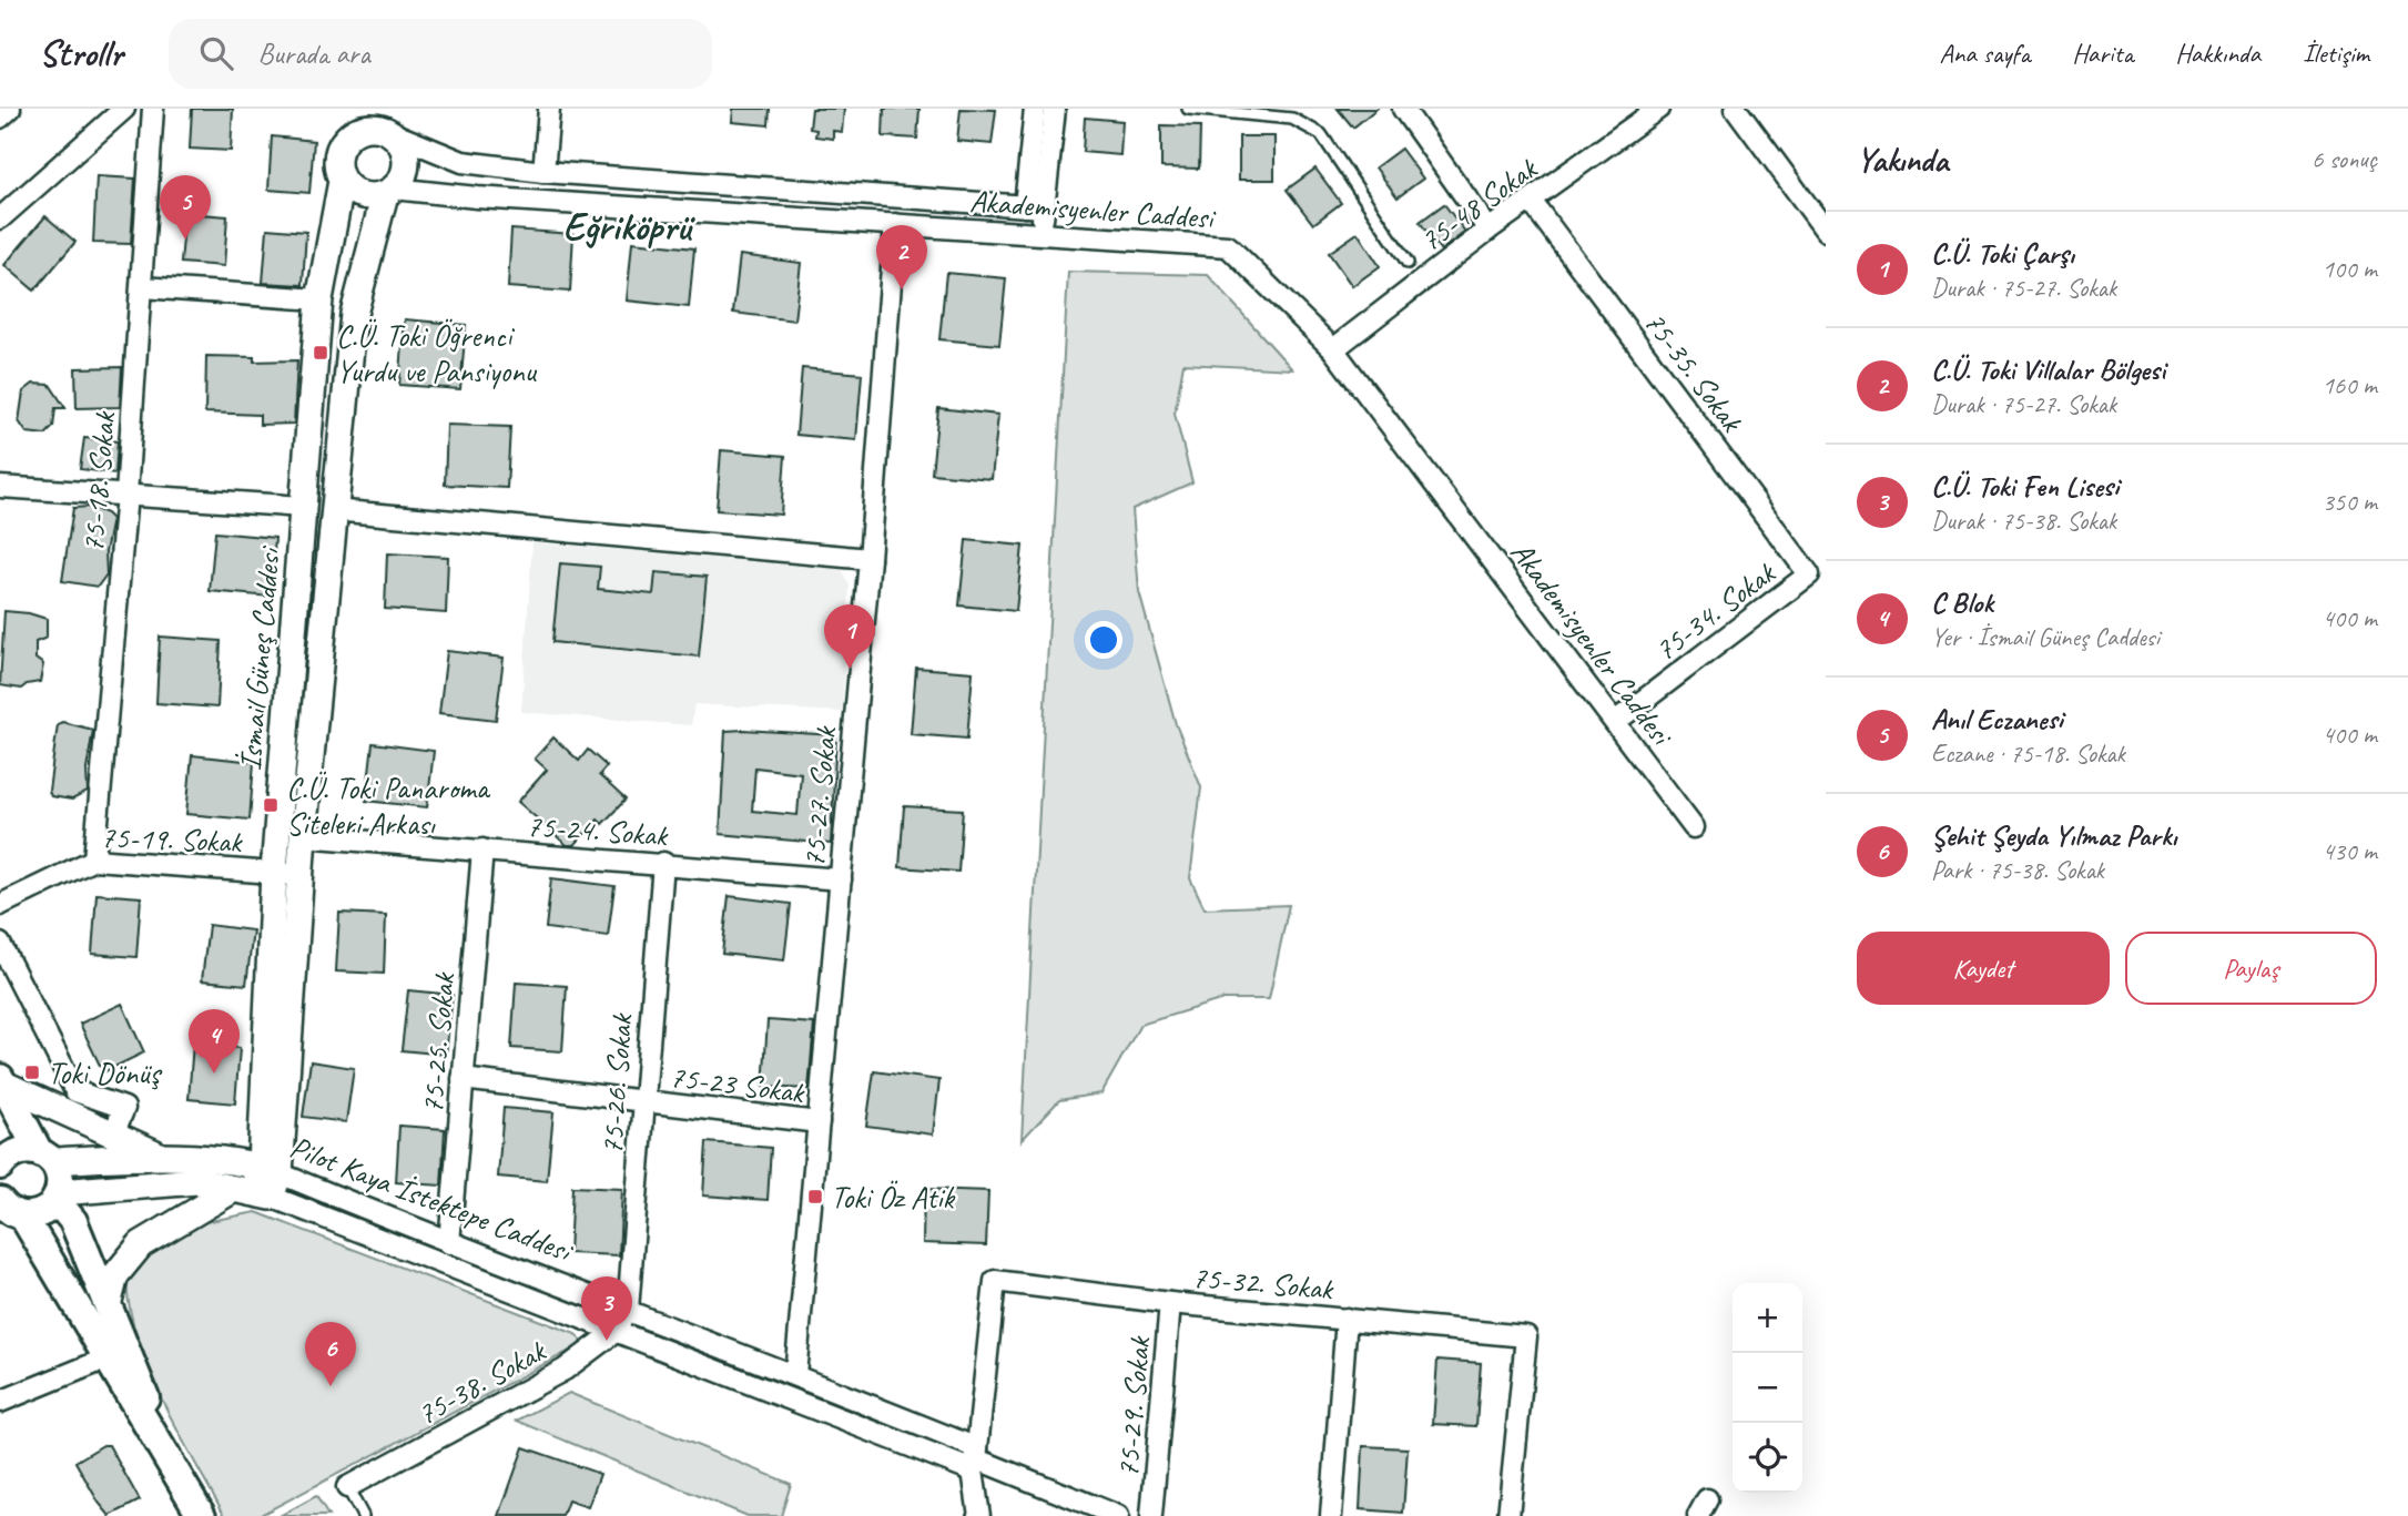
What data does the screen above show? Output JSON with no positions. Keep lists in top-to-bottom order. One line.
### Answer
{"streets":{"street":["75-48 Sokak","Akademisyenler Caddesi","75-35. Sokak","75-18. Sokak","75-34. Sokak","İsmail Güneş Caddesi","75-27. Sokak","75-24. Sokak","75-19. Sokak","75-25. Sokak","75-23 Sokak","75-26. Sokak","Pilot Kaya İstektepe Caddesi","75-32. Sokak","75-38. Sokak","75-29. Sokak"]},"crossings":[["75-48 Sokak","Akademisyenler Caddesi"],["75-48 Sokak","75-35. Sokak"],["Akademisyenler Caddesi","75-34. Sokak"],["Akademisyenler Caddesi","İsmail Güneş Caddesi"],["Akademisyenler Caddesi","75-27. Sokak"],["75-35. Sokak","75-34. Sokak"],["75-18. Sokak","75-19. Sokak"],["İsmail Güneş Caddesi","75-24. Sokak"],["İsmail Güneş Caddesi","75-19. Sokak"],["İsmail Güneş Caddesi","Pilot Kaya İstektepe Caddesi"],["75-27. Sokak","75-24. Sokak"],["75-27. Sokak","75-23 Sokak"],["75-27. Sokak","Pilot Kaya İstektepe Caddesi"],["75-24. Sokak","75-25. Sokak"],["75-24. Sokak","75-26. Sokak"],["75-25. Sokak","75-23 Sokak"],["75-25. Sokak","Pilot Kaya İstektepe Caddesi"],["75-23 Sokak","75-26. Sokak"],["75-26. Sokak","Pilot Kaya İstektepe Caddesi"],["75-26. Sokak","75-38. Sokak"],["Pilot Kaya İstektepe Caddesi","75-32. Sokak"],["Pilot Kaya İstektepe Caddesi","75-38. Sokak"],["75-32. Sokak","75-29. Sokak"]],"districts":["Eğriköprü"],"places":{"transit":["C.Ü. Toki Öğrenci Yurdu ve Pansiyonu","C.Ü. Toki Panaroma Siteleri Arkası","Toki Dönüş","Toki Öz Atik"]},"page":{"header":"Strollr","search":"Burada ara","nav":["Ana sayfa","Harita","Hakkında","İletişim"],"heading":["Yakında","6 sonuç"],"pins":["5","2","1","4","3","6"],"list":[{"mark":"1","name":"C.Ü. Toki Çarşı","note":"Durak · 75-27. Sokak","value":"100 m"},{"mark":"2","name":"C.Ü. Toki Villalar Bölgesi","note":"Durak · 75-27. Sokak","value":"160 m"},{"mark":"3","name":"C.Ü. Toki Fen Lisesi","note":"Durak · 75-38. Sokak","value":"350 m"},{"mark":"4","name":"C Blok","note":"Yer · İsmail Güneş Caddesi","value":"400 m"},{"mark":"5","name":"Anıl Eczanesi","note":"Eczane · 75-18. Sokak","value":"400 m"},{"mark":"6","name":"Şehit Şeyda Yılmaz Parkı","note":"Park · 75-38. Sokak","value":"430 m"}],"buttons":["Kaydet","Paylaş"],"map_buttons":["+","−"]}}
